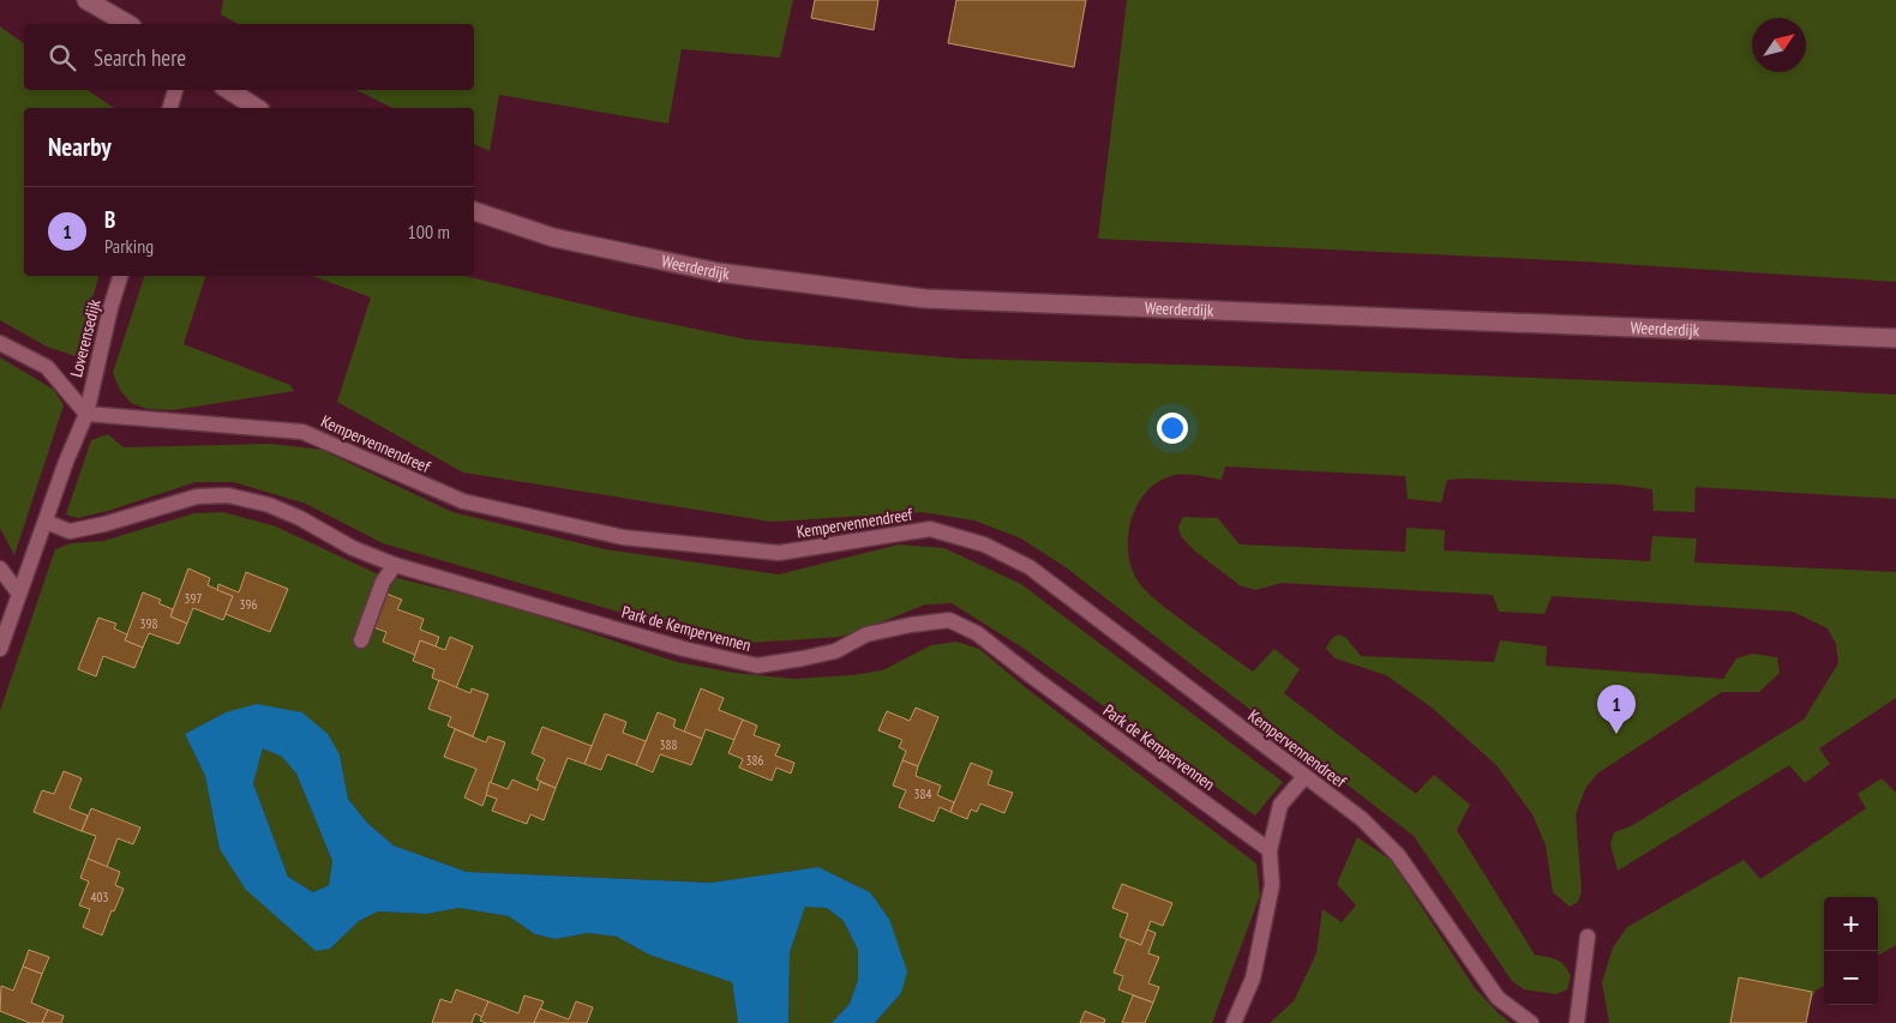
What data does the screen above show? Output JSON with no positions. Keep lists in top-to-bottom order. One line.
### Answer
{"streets":{"street":["Weerderdijk"],"lane":["Loverensedijk","Kempervennendreef","Park de Kempervennen"]},"crossings":[["Loverensedijk","Kempervennendreef"]],"house_numbers":["397","396","398","388","386","384","403"],"north":"top right","page":{"search":"Search here","heading":"Nearby","list":[{"mark":"1","name":"B","note":"Parking","value":"100 m"}],"pins":"1","map_buttons":["+","−"]}}
